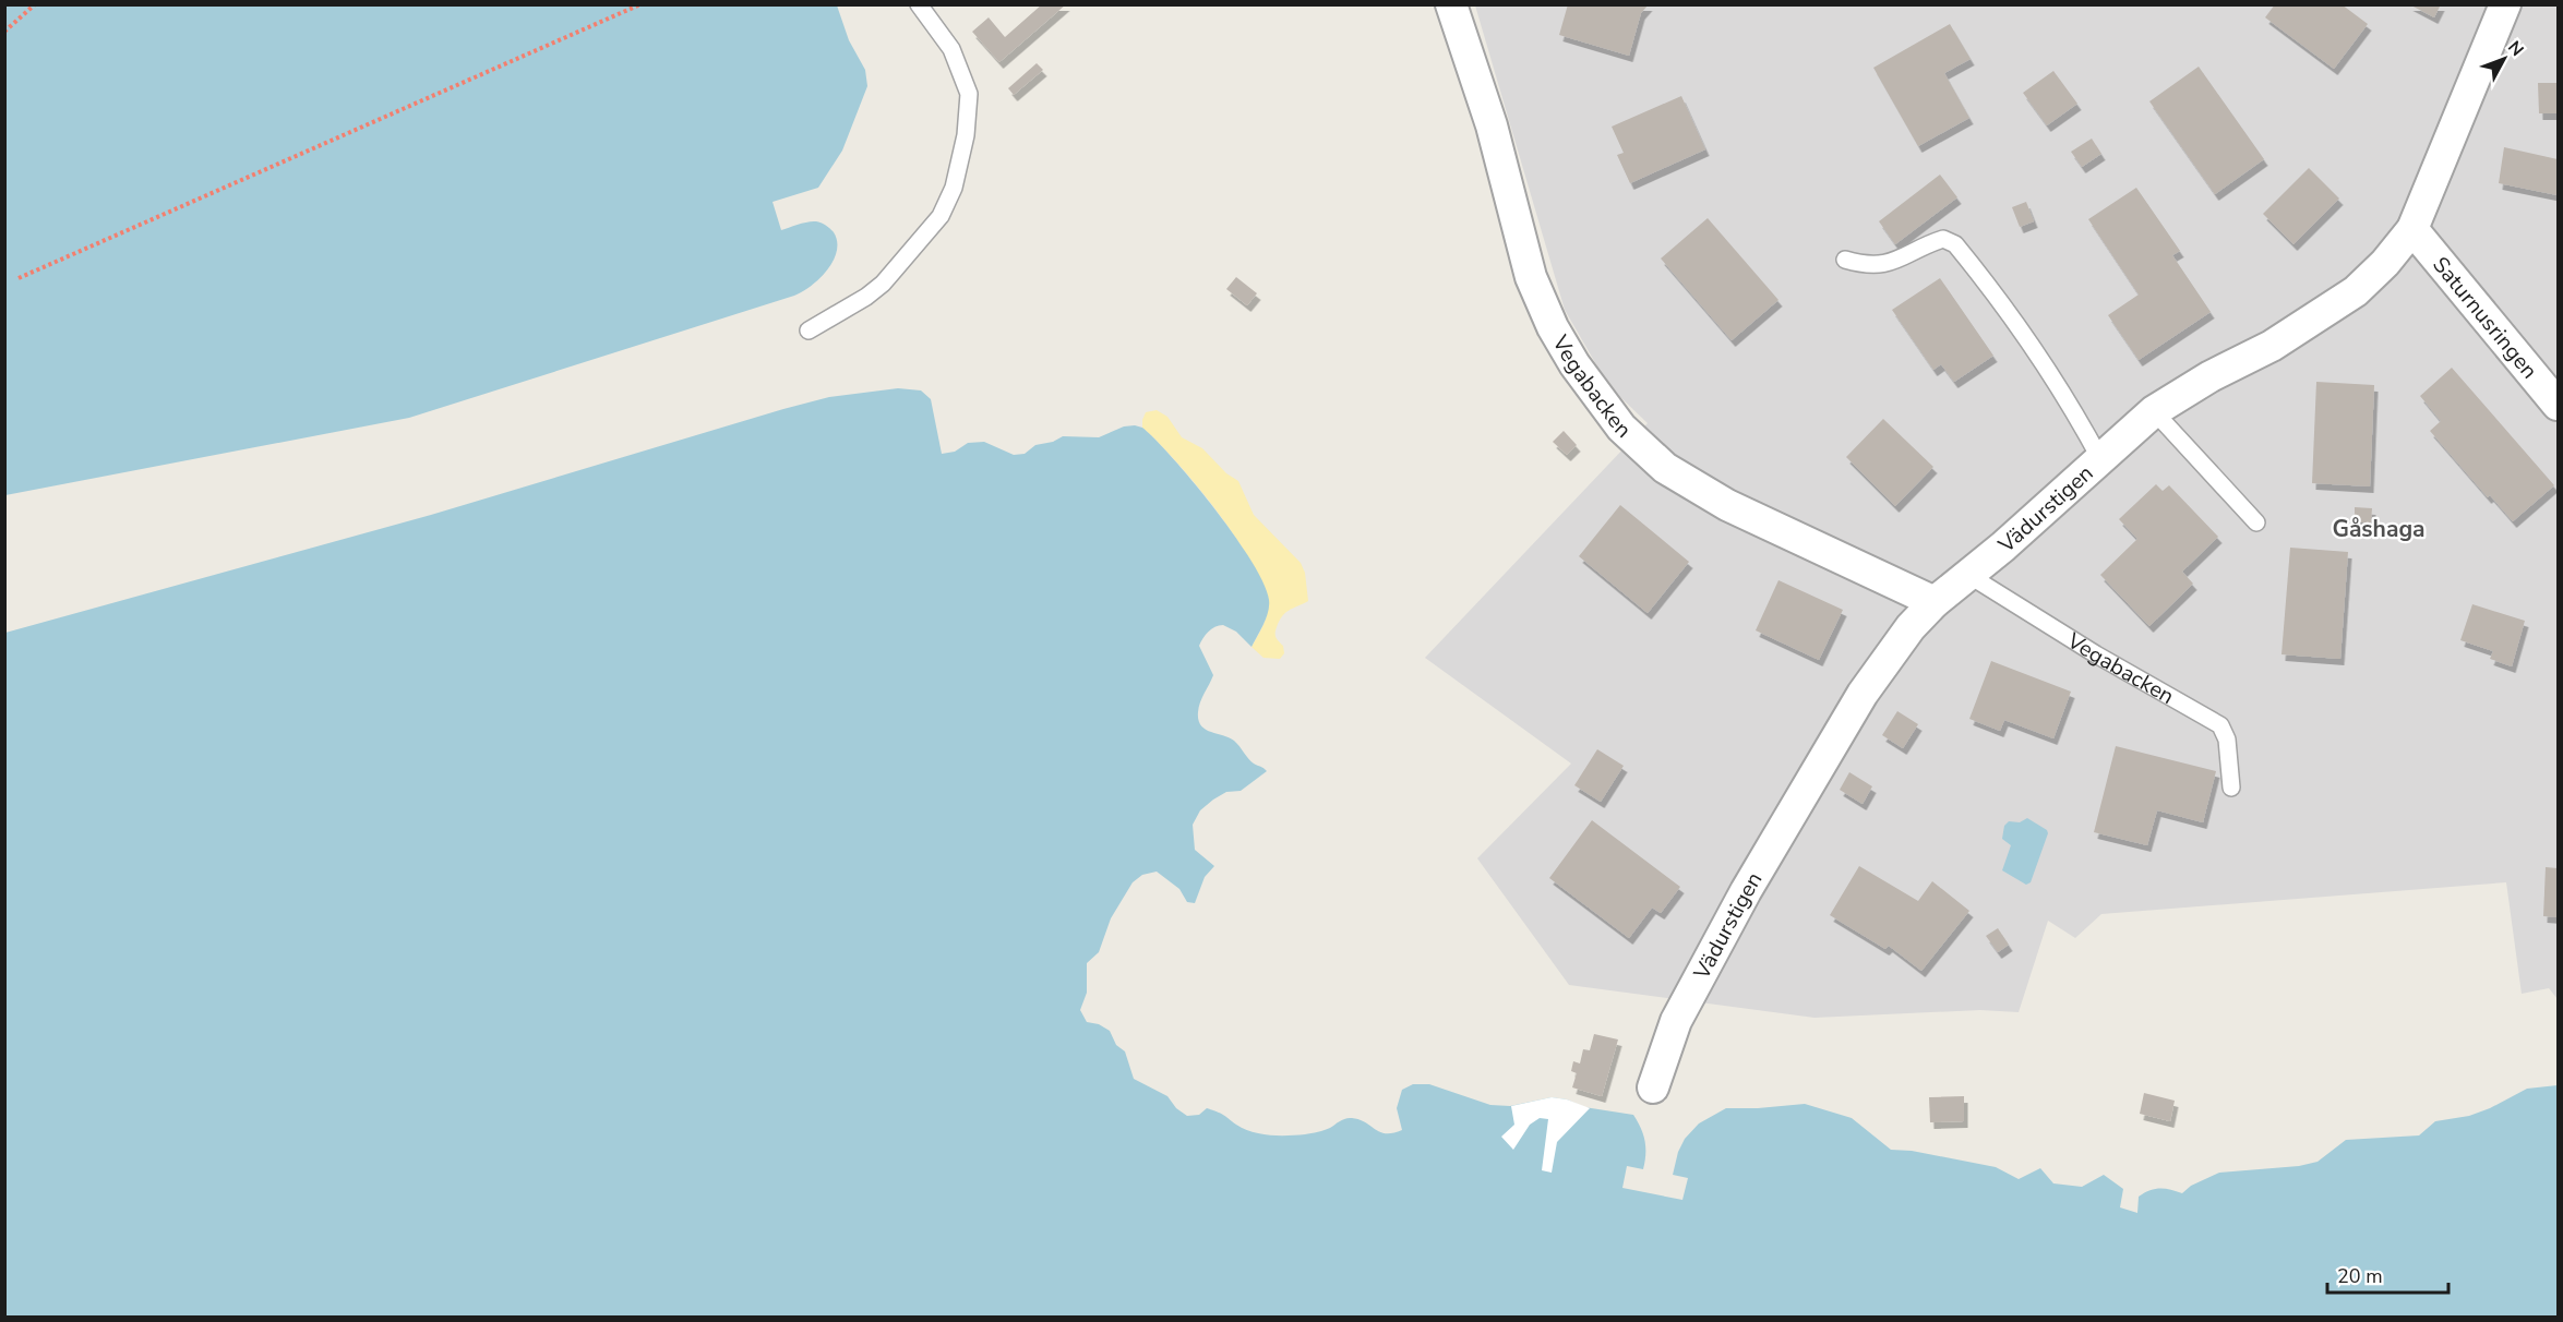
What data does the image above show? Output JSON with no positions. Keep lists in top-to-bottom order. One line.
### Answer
{"streets":{"street":["Saturnusringen","Vegabacken","Vädurstigen"]},"crossings":[["Saturnusringen","Vädurstigen"],["Vegabacken","Vädurstigen"]],"districts":["Gåshaga"],"scale_bar":"20 m","north":"top right"}
